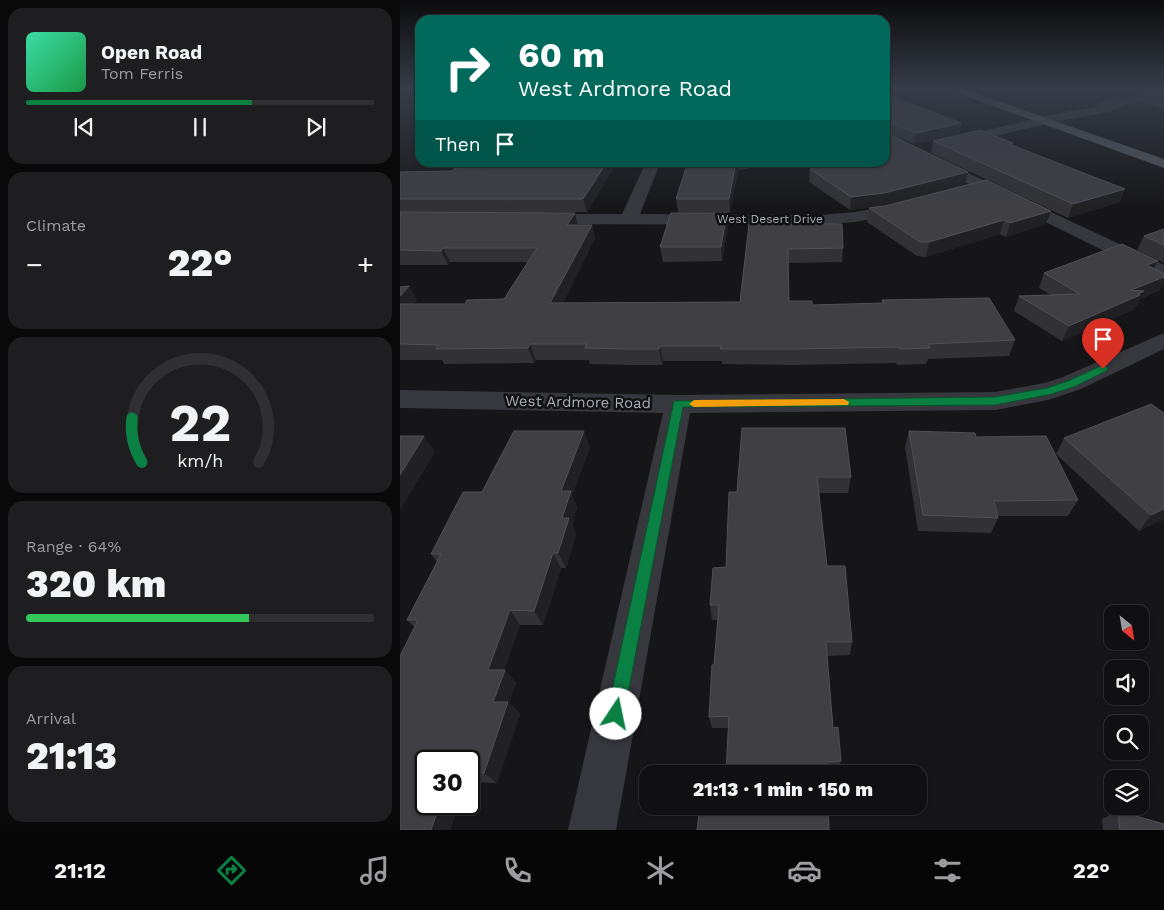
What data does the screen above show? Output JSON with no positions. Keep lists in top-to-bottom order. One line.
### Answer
{"streets":{"street":["West Desert Drive","West Ardmore Road"]},"north":"bottom right","page":{"turn":["60 m","West Ardmore Road"],"song":["Open Road","Tom Ferris"],"then":"Then","tile":["Climate",["Range · 64%","320 km"],["Arrival","21:13"]],"heat":["−","22°","+"],"limit":"30","trip":"21:13 · 1 min · 150 m","tabs":["21:12","22°"],"gauge":["22","km/h"]}}
